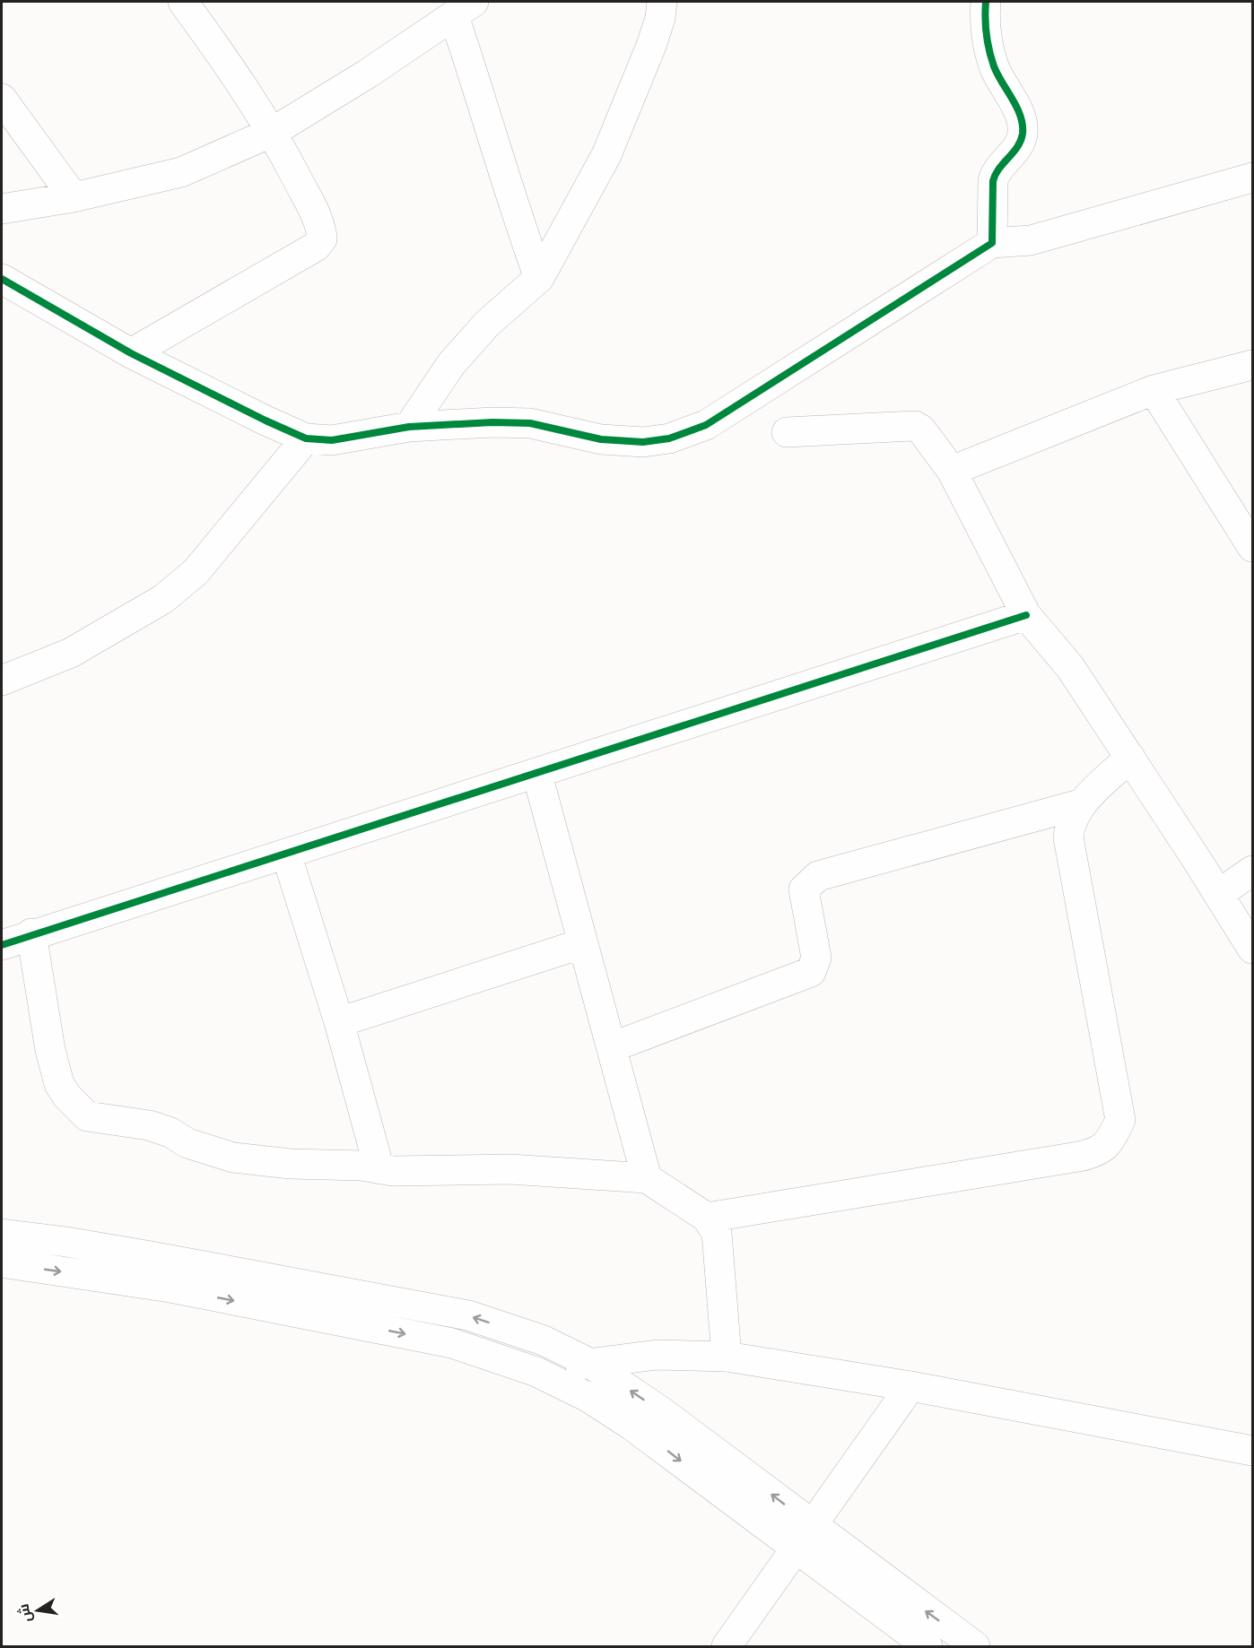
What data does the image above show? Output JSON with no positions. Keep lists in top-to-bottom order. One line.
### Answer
{"north":"left"}
